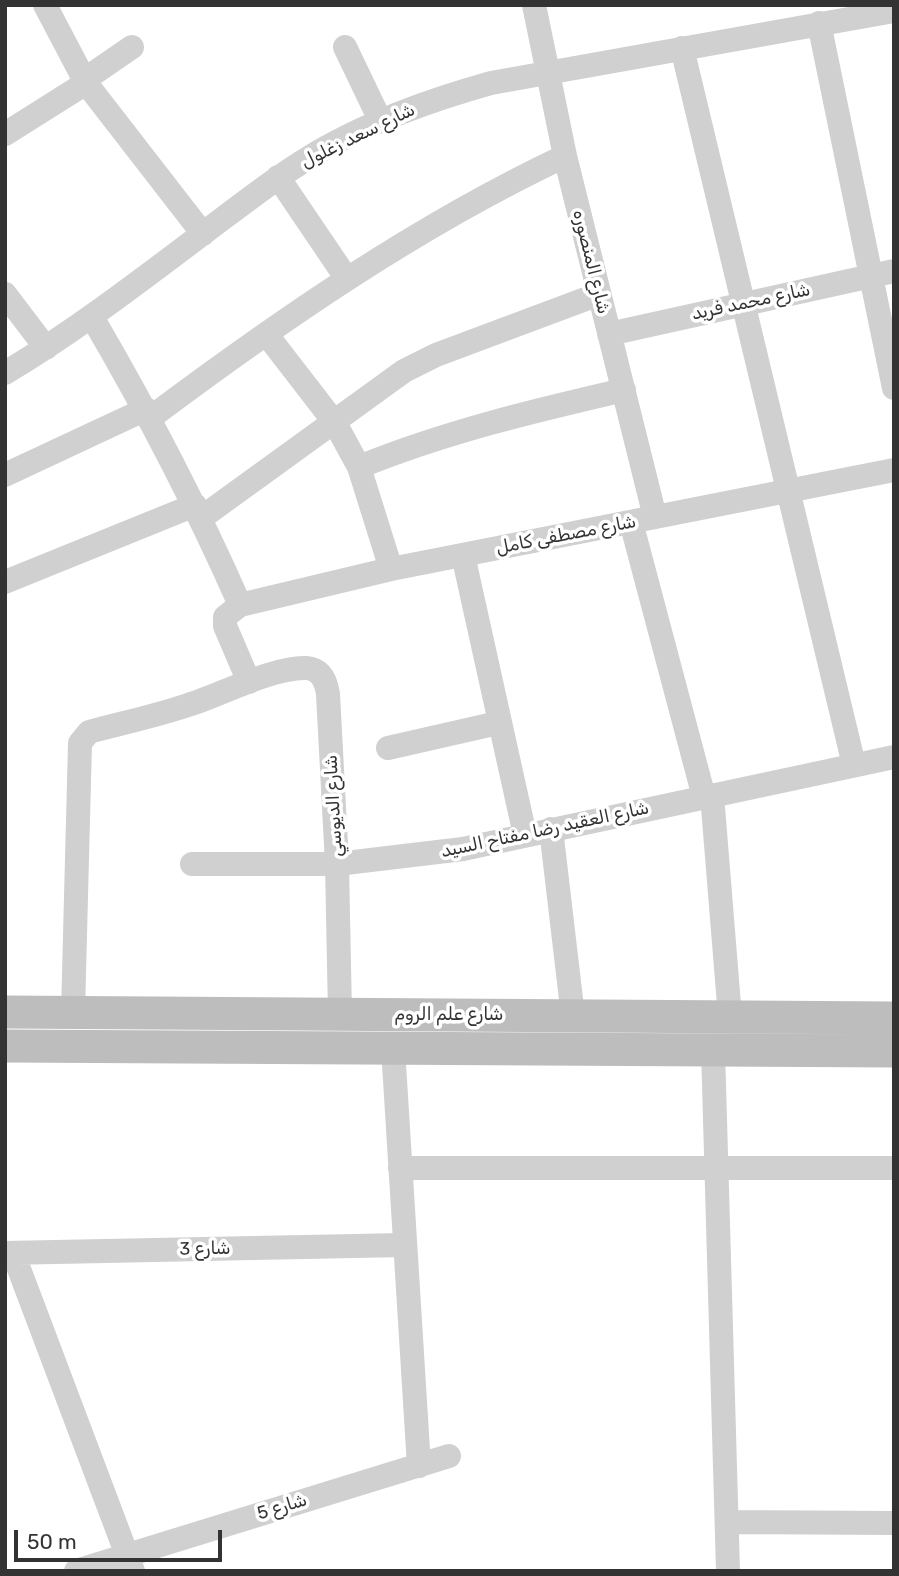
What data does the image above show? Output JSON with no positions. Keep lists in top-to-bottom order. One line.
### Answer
{"streets":{"street":["شارع سعد زغلول","شارع المنصوره","شارع محمد فريد","شارع مصطفى كامل","شارع الديوسي","شارع العقيد رضا مفتاح السيد","شارع علم الروم","شارع 3","شارع 5"]},"crossings":[["شارع سعد زغلول","شارع المنصوره"],["شارع المنصوره","شارع محمد فريد"],["شارع المنصوره","شارع مصطفى كامل"],["شارع المنصوره","شارع العقيد رضا مفتاح السيد"],["شارع المنصوره","شارع علم الروم"],["شارع الديوسي","شارع العقيد رضا مفتاح السيد"],["شارع الديوسي","شارع علم الروم"]],"scale_bar":"50 m"}
